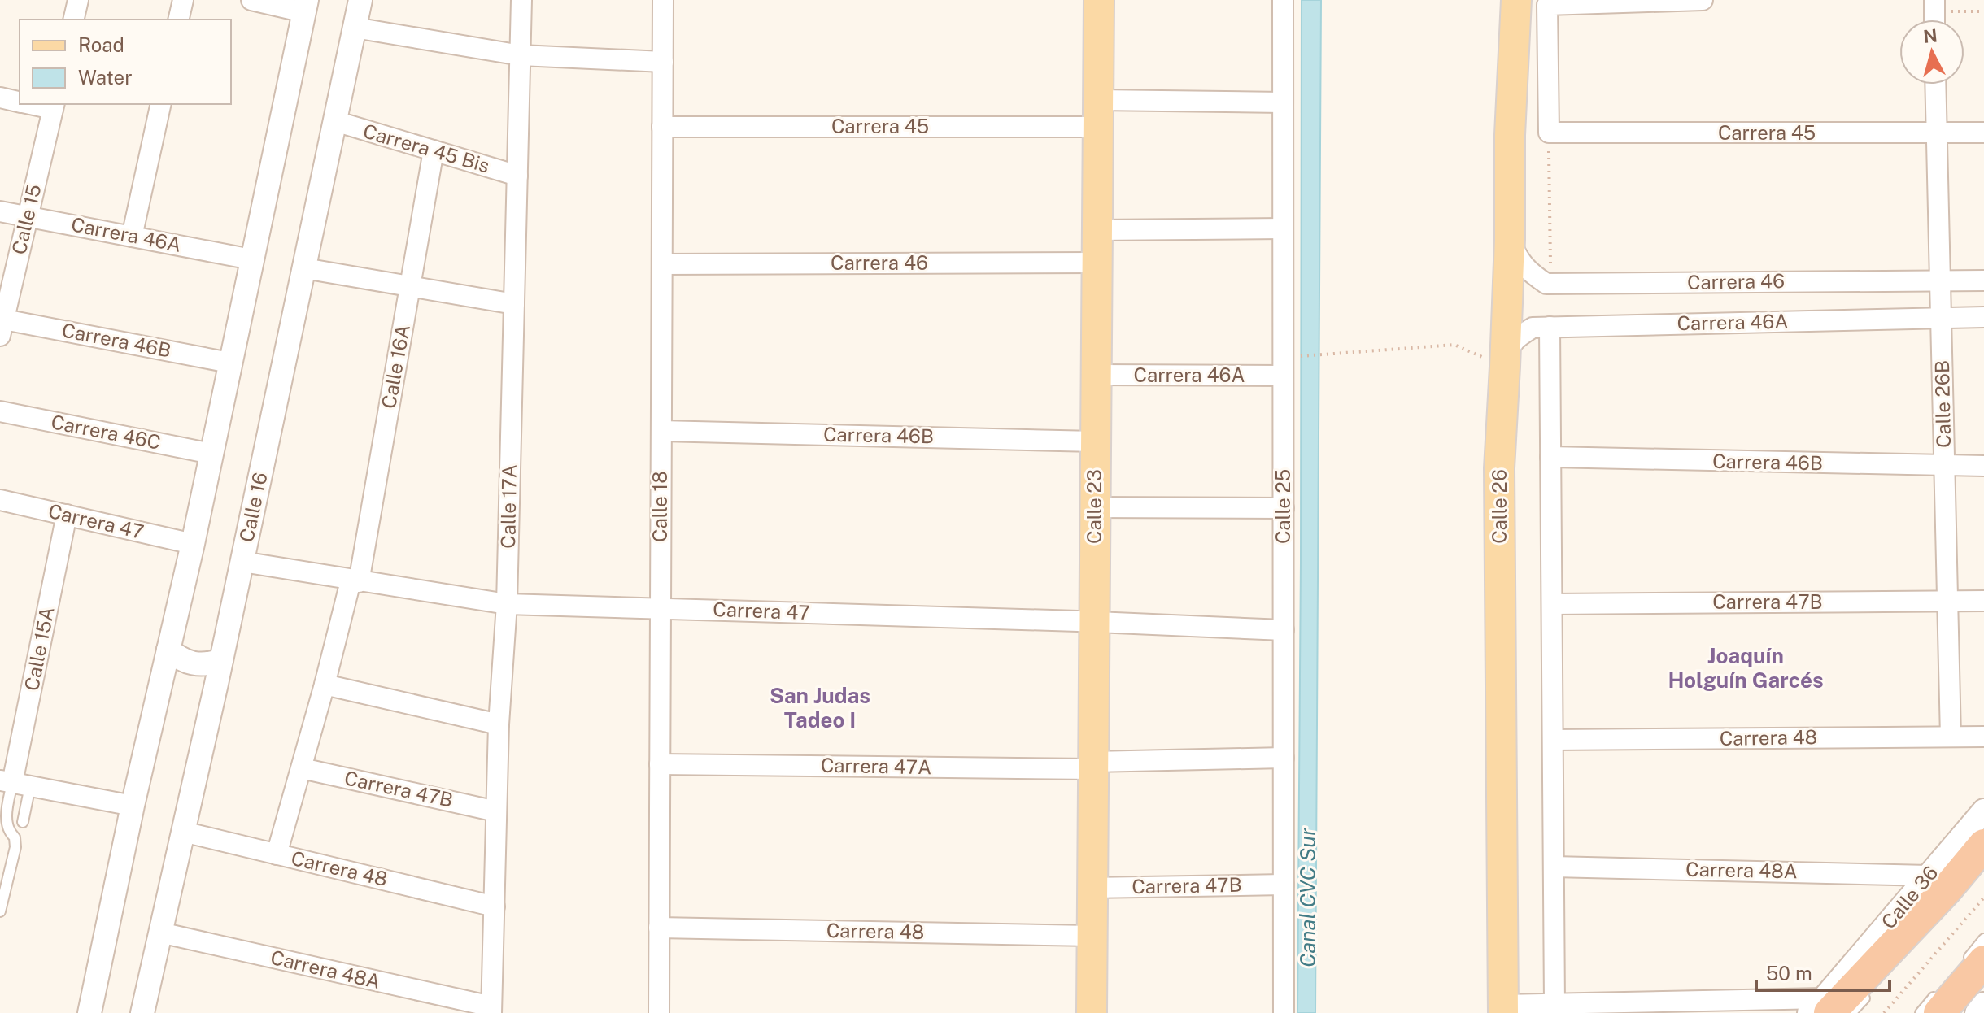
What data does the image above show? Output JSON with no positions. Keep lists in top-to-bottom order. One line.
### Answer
{"streets":{"main road":["Calle 23","Calle 26"],"street":["Carrera 45","Carrera 45 Bis","Calle 15","Carrera 46A","Carrera 46","Carrera 46B","Calle 16A","Calle 26B","Carrera 46C","Calle 17A","Calle 18","Calle 25","Calle 16","Carrera 47","Carrera 47B","Calle 15A","Carrera 48","Carrera 47A","Carrera 48A","Calle 36"]},"crossings":[["Carrera 45","Calle 26B"],["Carrera 45","Calle 18"],["Carrera 45","Calle 23"],["Carrera 45","Calle 25"],["Carrera 45 Bis","Calle 16A"],["Carrera 45 Bis","Calle 17A"],["Carrera 45 Bis","Calle 16"],["Calle 15","Carrera 46A"],["Calle 15","Carrera 46B"],["Carrera 46A","Calle 26B"],["Carrera 46A","Calle 23"],["Carrera 46A","Calle 25"],["Carrera 46A","Calle 26"],["Carrera 46","Calle 26B"],["Carrera 46","Calle 18"],["Carrera 46","Calle 23"],["Carrera 46","Calle 26"],["Carrera 46B","Calle 26B"],["Carrera 46B","Calle 18"],["Carrera 46B","Calle 23"],["Calle 16A","Carrera 47"],["Calle 16A","Carrera 47B"],["Calle 16A","Carrera 48"],["Calle 26B","Carrera 47B"],["Calle 26B","Carrera 48"],["Calle 17A","Carrera 47"],["Calle 17A","Carrera 47B"],["Calle 17A","Carrera 48"],["Calle 17A","Carrera 48A"],["Calle 18","Carrera 47"],["Calle 18","Carrera 48"],["Calle 18","Carrera 47A"],["Calle 23","Carrera 47"],["Calle 23","Carrera 47B"],["Calle 23","Carrera 48"],["Calle 23","Carrera 47A"],["Calle 25","Carrera 47"],["Calle 25","Carrera 47B"],["Calle 25","Carrera 47A"],["Calle 16","Carrera 47"],["Calle 16","Carrera 48"],["Calle 16","Carrera 48A"],["Carrera 47","Calle 15A"],["Carrera 48A","Calle 36"]],"districts":["Joaquín Holguín Garcés","San Judas Tadeo I"],"water":["Canal CVC Sur"],"legend":["Road","Water"],"scale_bar":"50 m","north":"top"}
